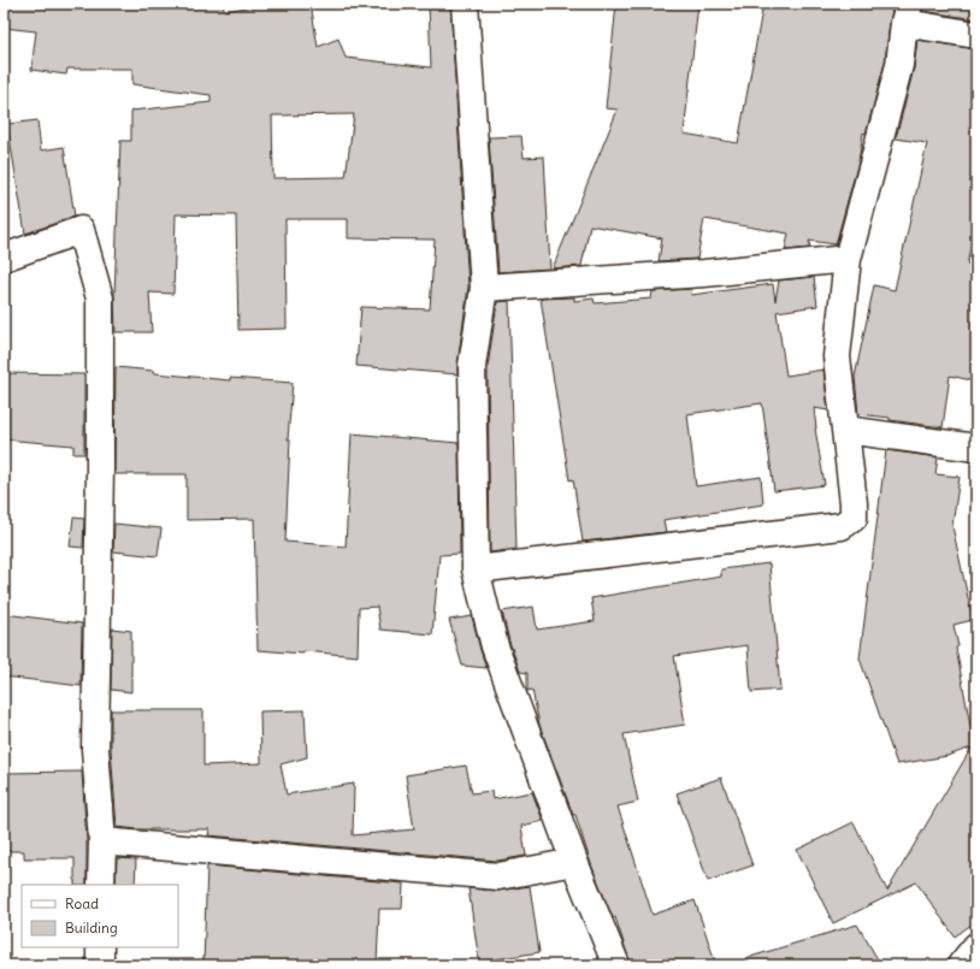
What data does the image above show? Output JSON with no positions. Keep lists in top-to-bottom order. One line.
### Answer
{"legend":["Road","Building"]}
